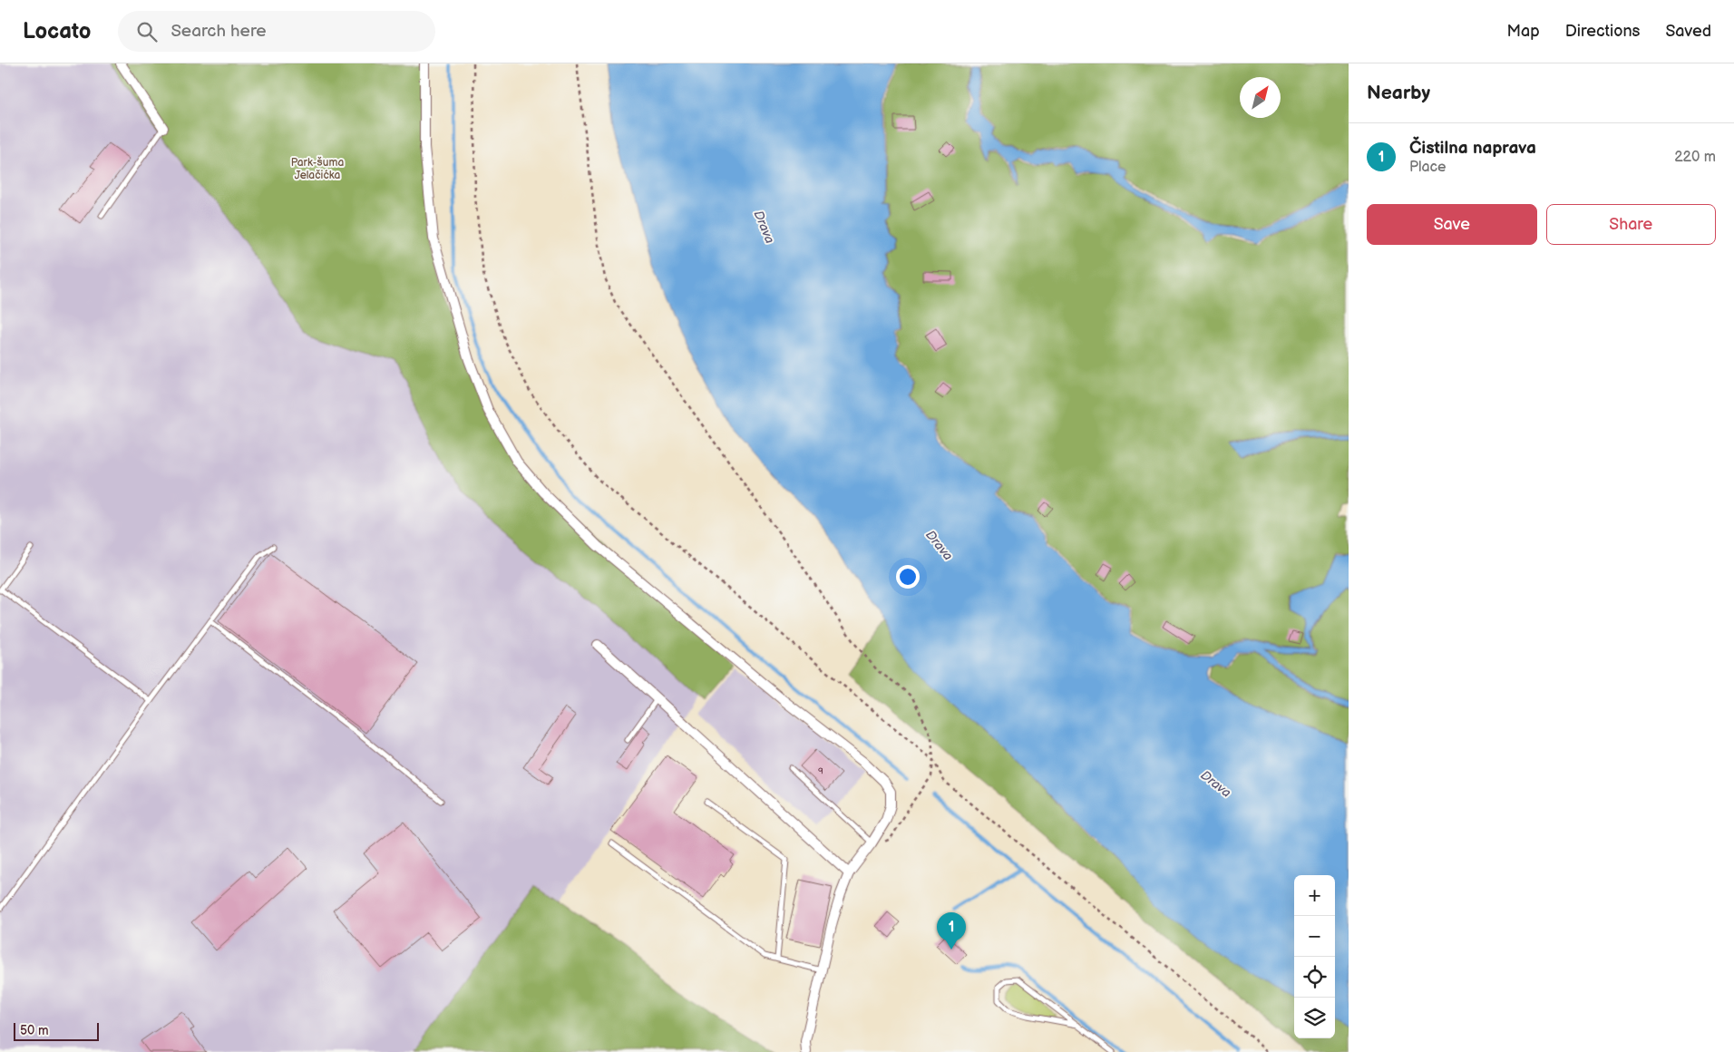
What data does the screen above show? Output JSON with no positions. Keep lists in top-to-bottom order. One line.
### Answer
{"water":["Drava"],"parks":["Park-šuma Jelačićka"],"house_numbers":["9"],"scale_bar":"50 m","north":"top right","page":{"header":"Locato","search":"Search here","nav":["Map","Directions","Saved"],"heading":"Nearby","list":[{"mark":"1","name":"Čistilna naprava","note":"Place","value":"220 m"}],"buttons":["Save","Share"],"map_buttons":["+","−"],"pins":"1","scale":"50 m"}}
